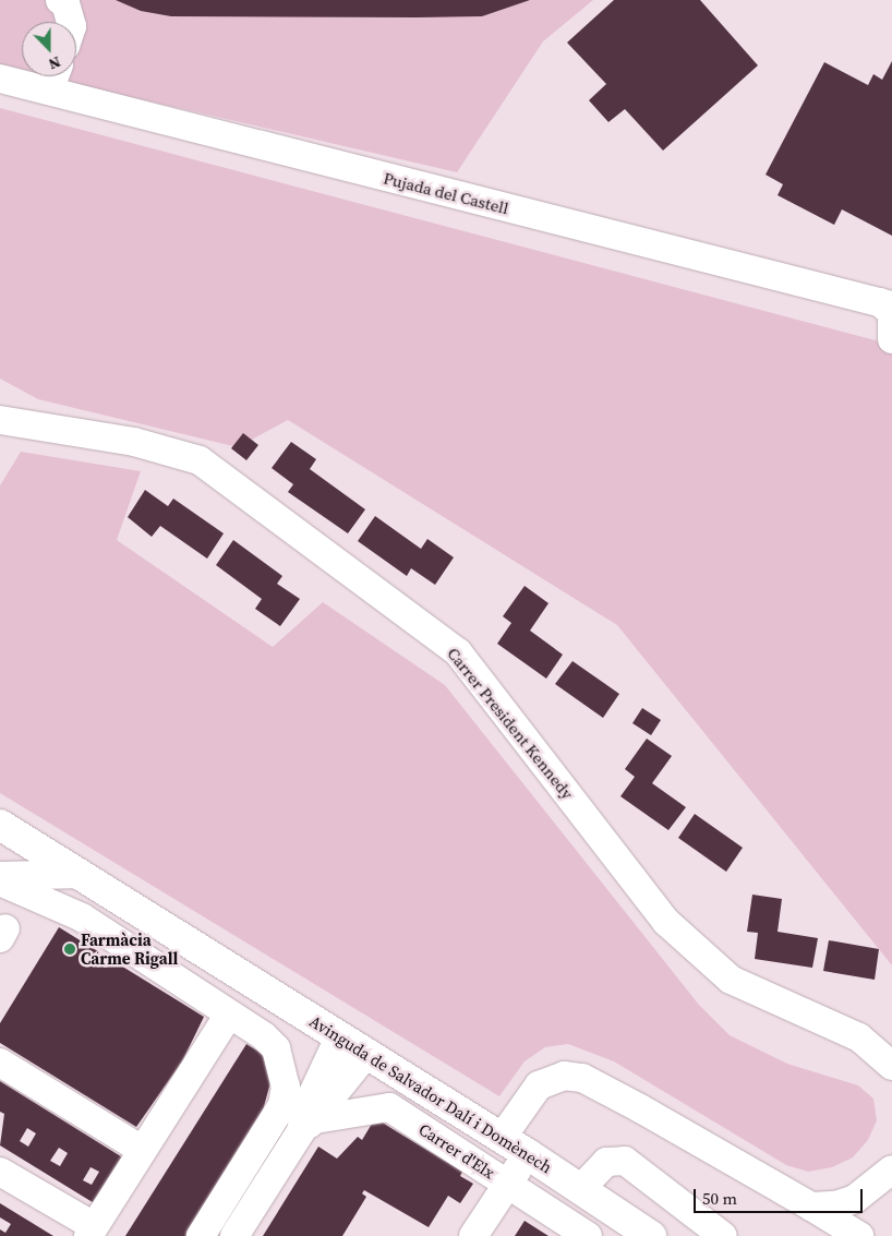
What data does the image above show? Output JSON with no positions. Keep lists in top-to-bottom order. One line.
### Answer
{"streets":{"main road":["Avinguda de Salvador Dalí i Domènech"],"street":["Pujada del Castell","Carrer President Kennedy","Carrer d'Elx"]},"places":["Farmàcia Carme Rigall"],"scale_bar":"50 m","north":"bottom"}
